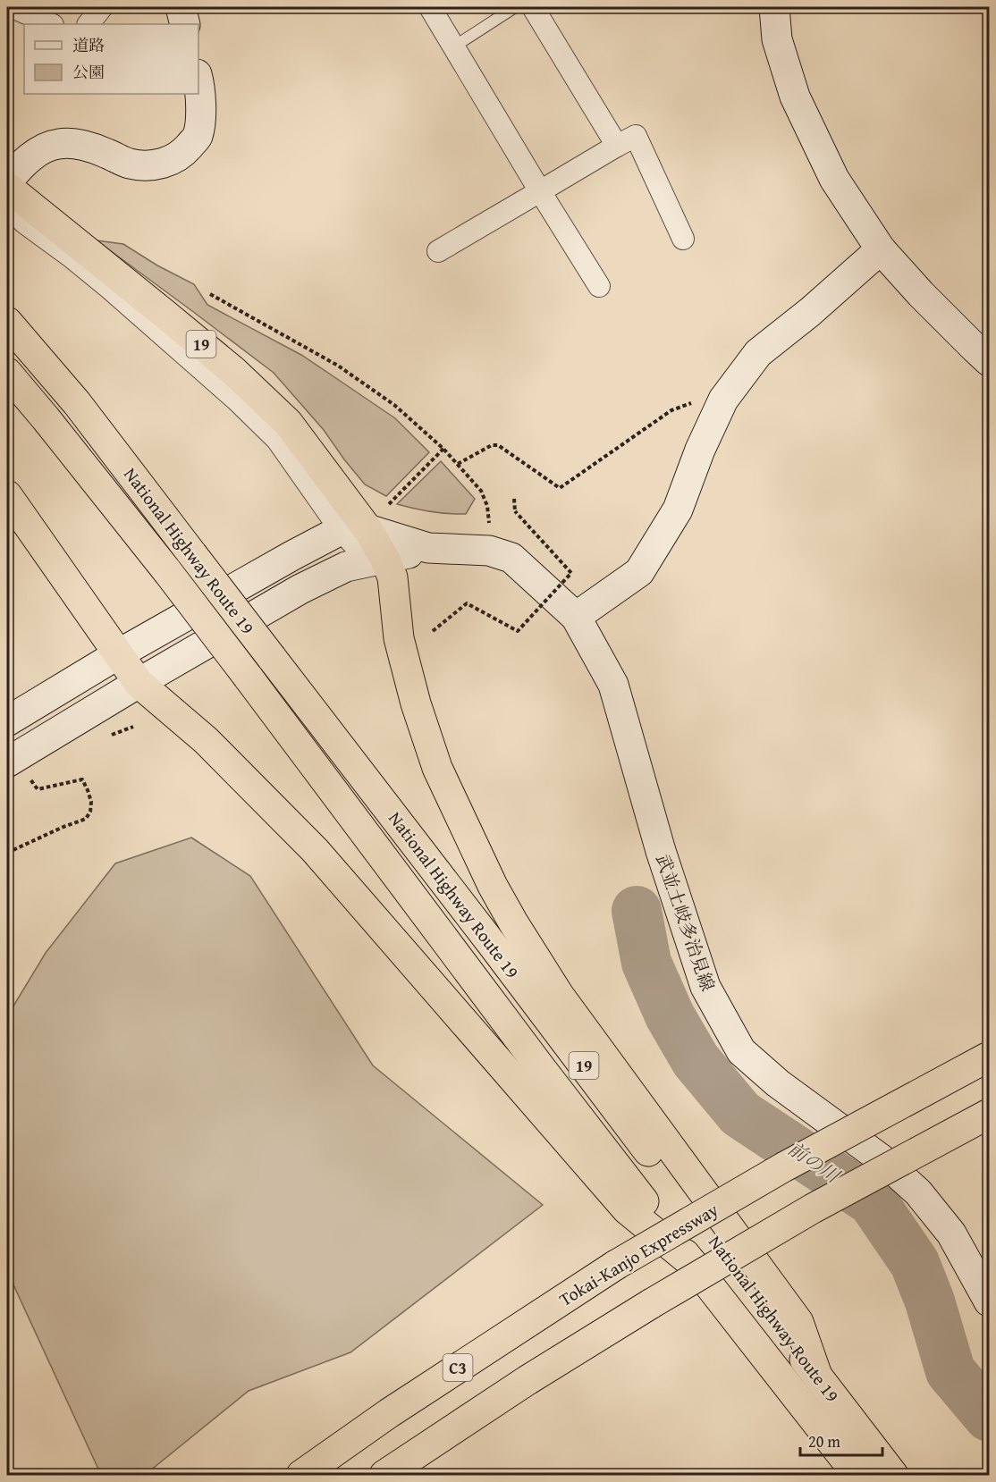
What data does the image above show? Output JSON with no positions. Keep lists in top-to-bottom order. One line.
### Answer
{"streets":{"highway":["19","National Highway Route 19","Tokai-Kanjo Expressway","C3"],"main road":["武並土岐多治見線"]},"crossings":[["19","National Highway Route 19"],["19","武並土岐多治見線"]],"water":["前の川"],"legend":["道路","公園"],"scale_bar":"20 m"}
